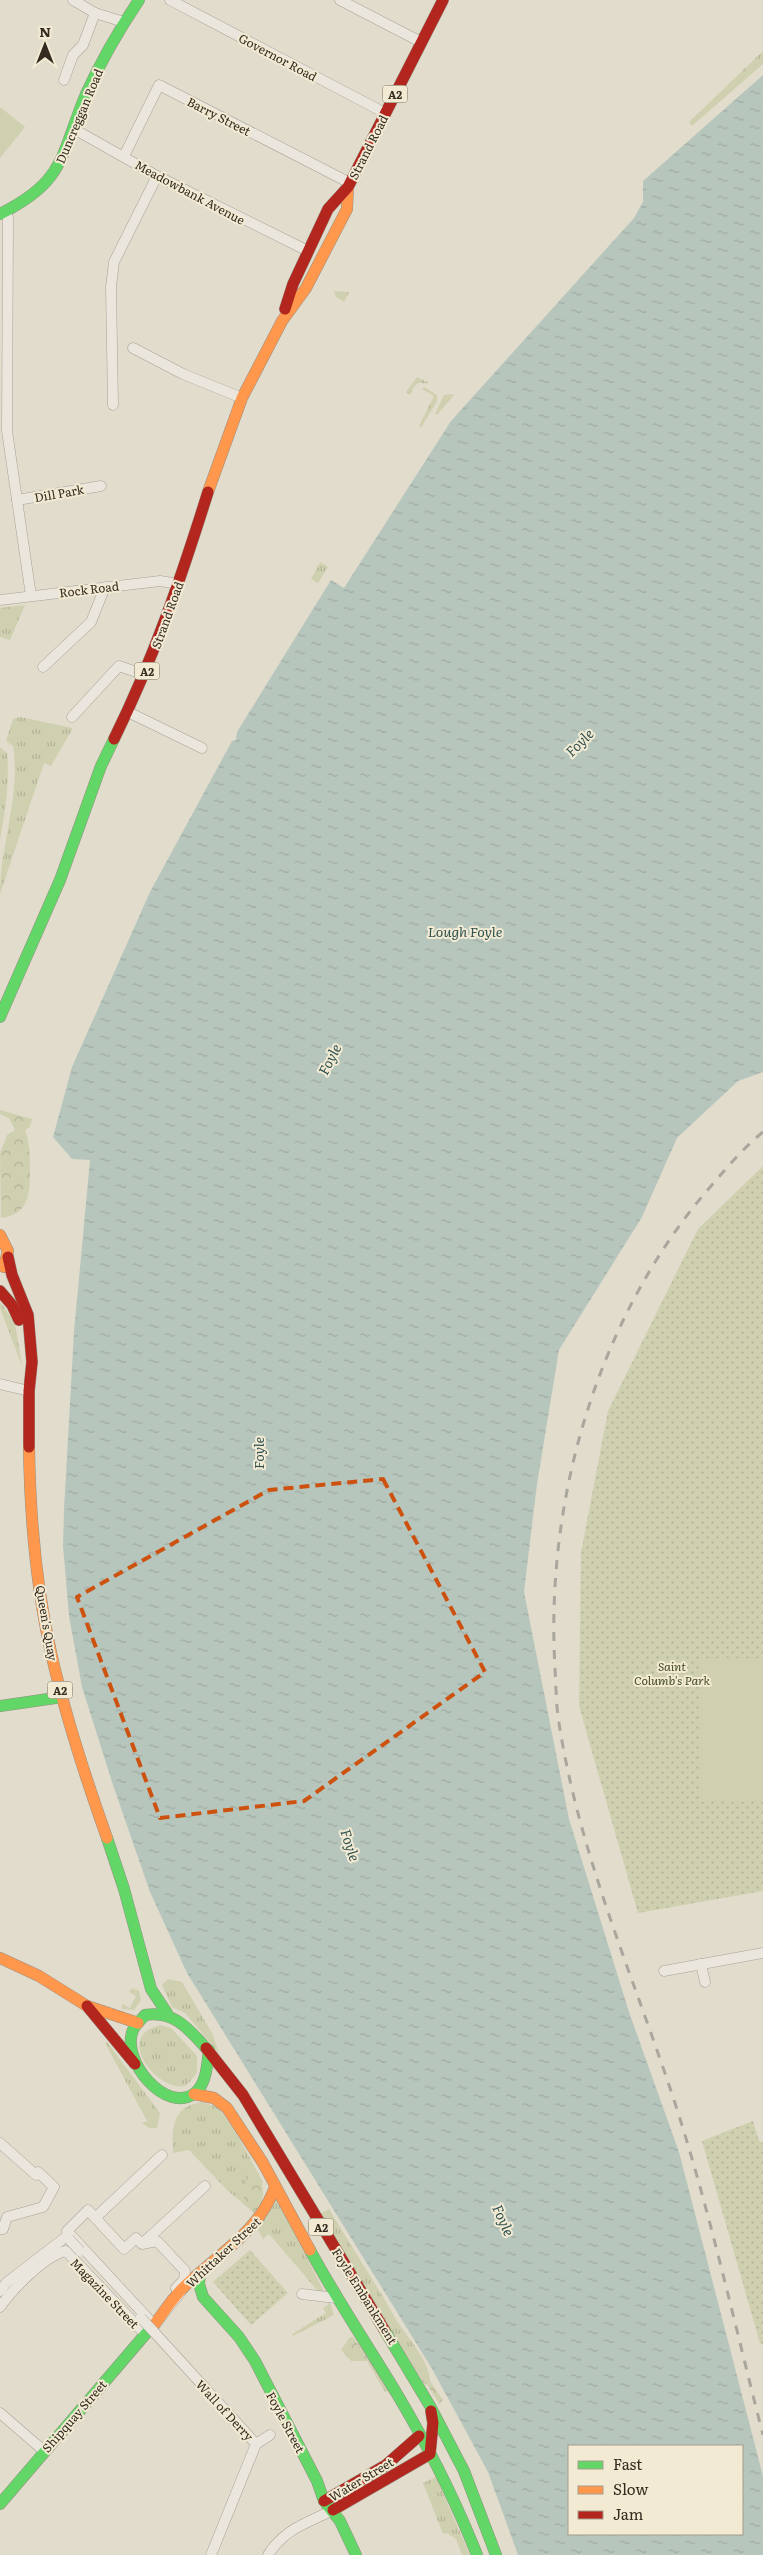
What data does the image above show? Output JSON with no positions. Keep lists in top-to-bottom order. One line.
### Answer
{"streets":{"main road":["A2","Duncreggan Road","Strand Road","Queen's Quay","Whittaker Street","Foyle Embankment","Shipquay Street","Foyle Street","Water Street"],"street":["Governor Road","Barry Street","Meadowbank Avenue","Dill Park","Rock Road","Magazine Street","Wall of Derry"]},"crossings":[["Governor Road","Strand Road"],["A2","Queen's Quay"],["A2","Foyle Embankment"],["Duncreggan Road","Meadowbank Avenue"],["Barry Street","Strand Road"],["Barry Street","Meadowbank Avenue"],["Strand Road","Meadowbank Avenue"],["Strand Road","Rock Road"],["Queen's Quay","Foyle Embankment"],["Whittaker Street","Foyle Embankment"],["Whittaker Street","Shipquay Street"],["Magazine Street","Wall of Derry"],["Magazine Street","Shipquay Street"],["Foyle Embankment","Water Street"],["Wall of Derry","Shipquay Street"],["Foyle Street","Water Street"]],"water":["Foyle","Lough Foyle"],"parks":["Saint Columb's Park"],"legend":["Fast","Slow","Jam"],"north":"top"}
